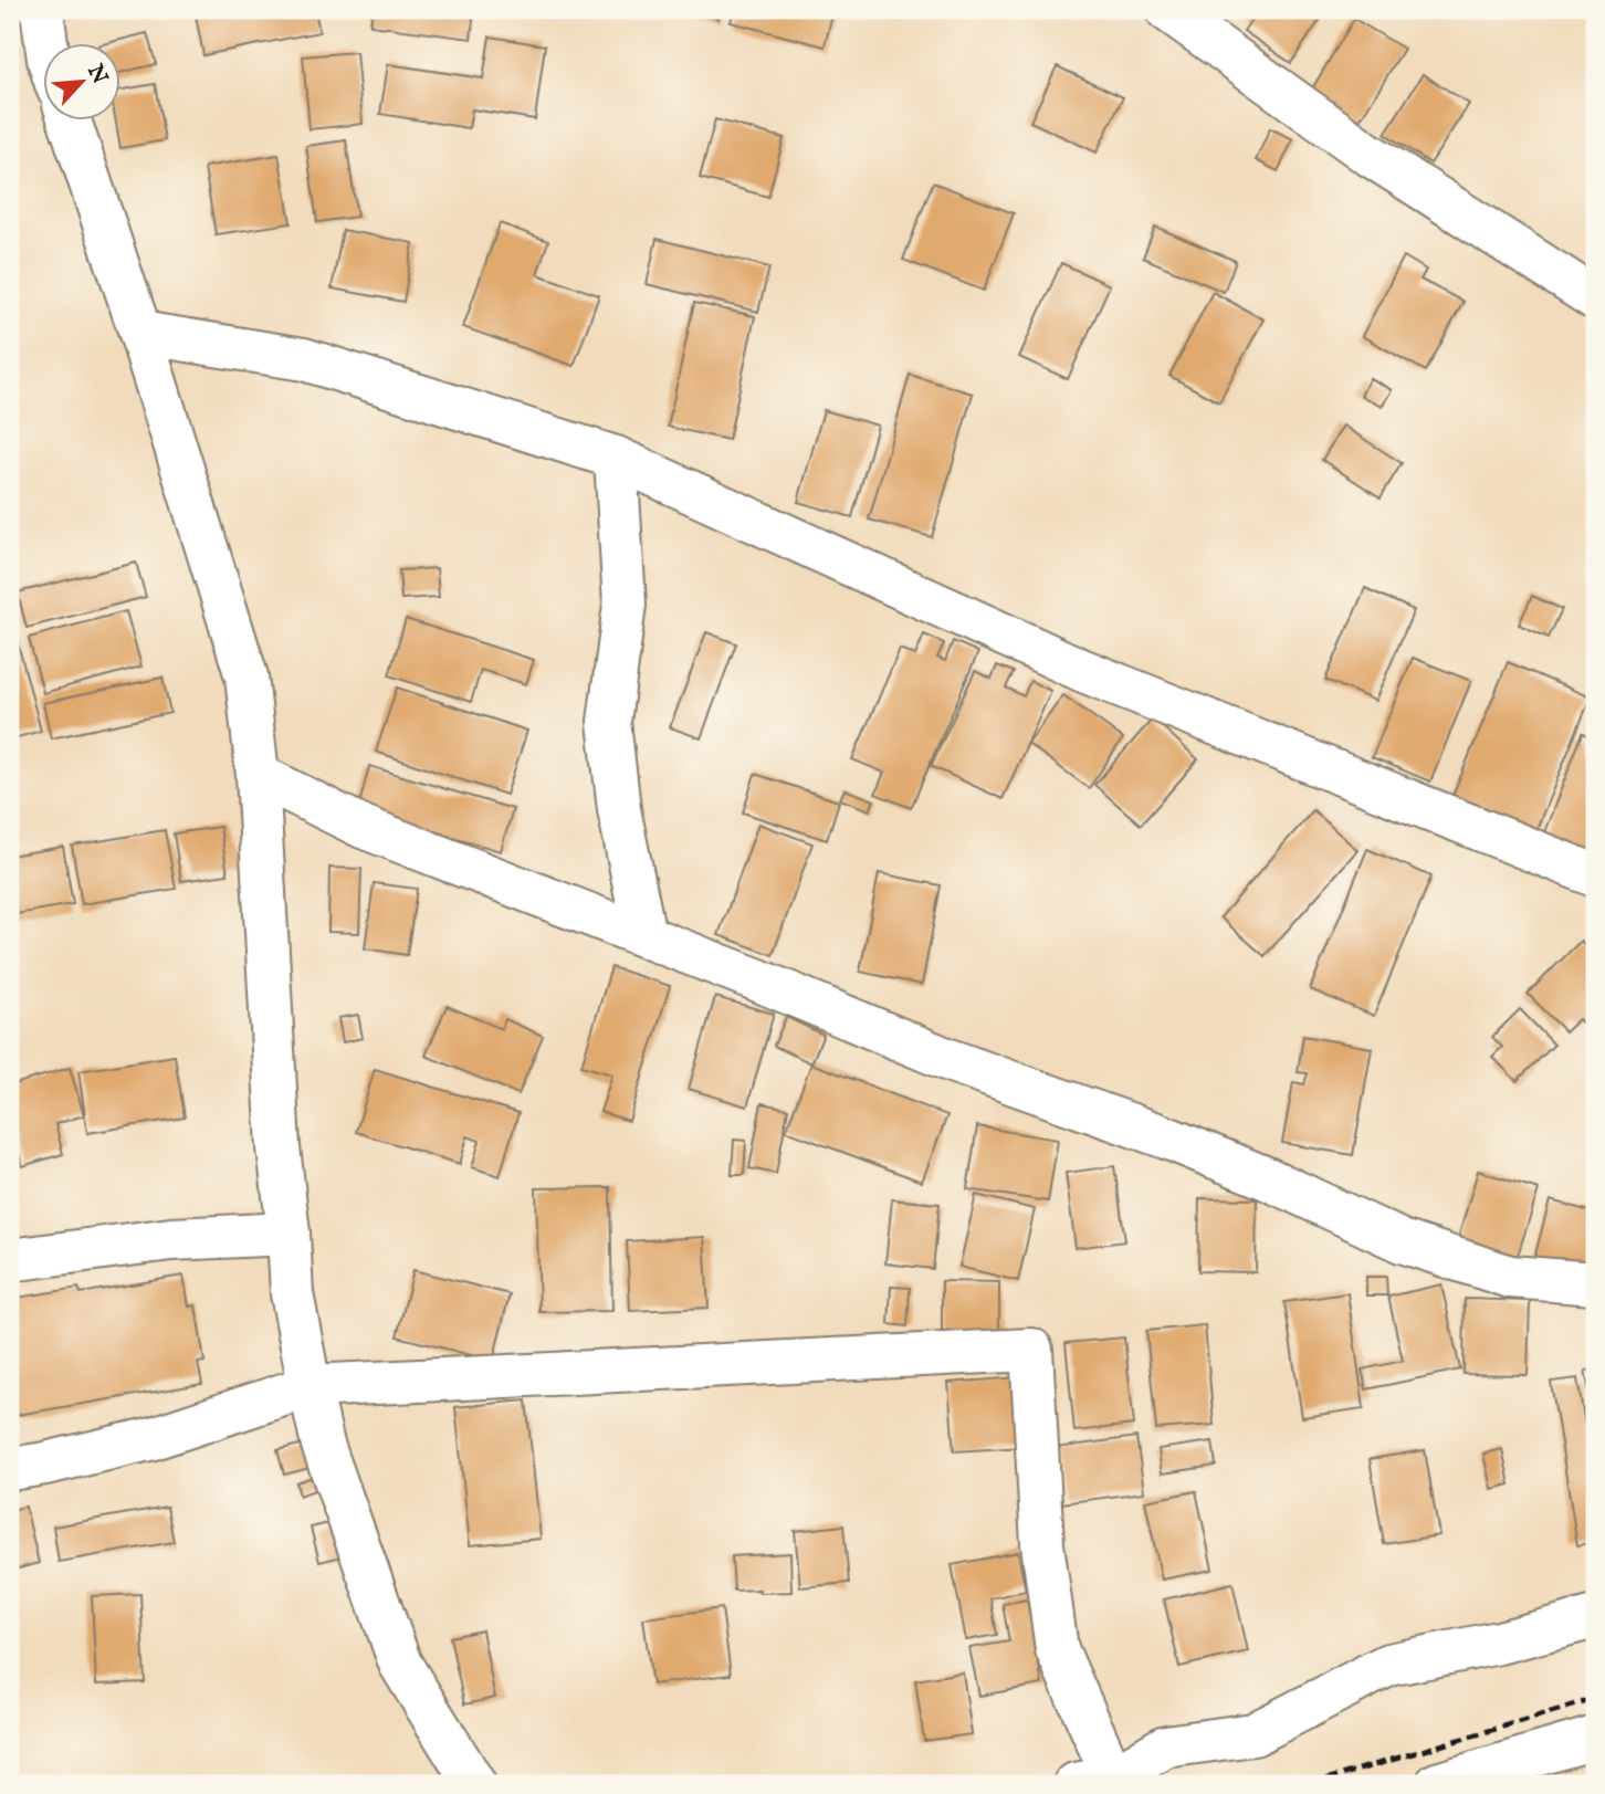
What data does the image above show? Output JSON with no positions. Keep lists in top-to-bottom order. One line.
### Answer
{"north":"top right"}
